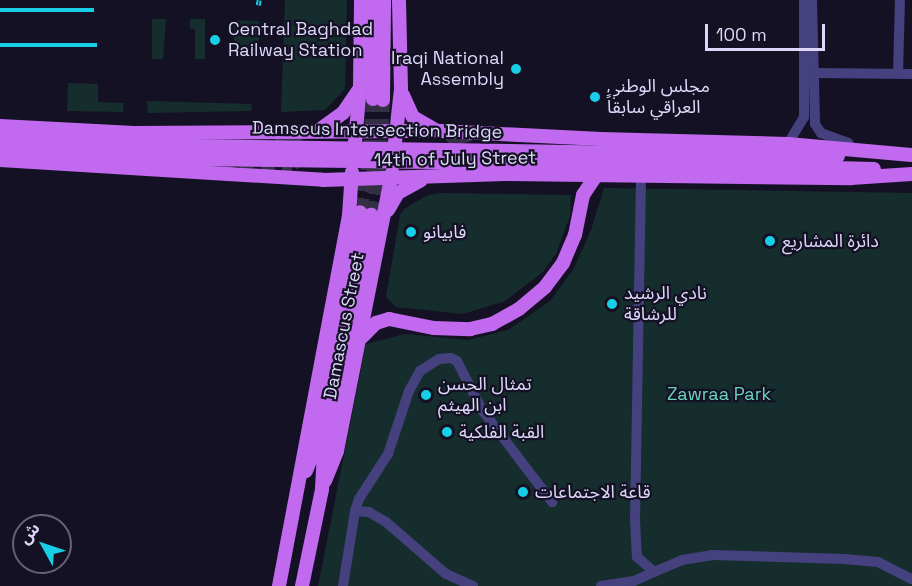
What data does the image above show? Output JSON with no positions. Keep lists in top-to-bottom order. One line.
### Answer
{"streets":{"main road":["Damscus Intersection Bridge","14th of July Street","Damascus Street"]},"crossings":[["Damscus Intersection Bridge","14th of July Street"],["14th of July Street","Damascus Street"]],"parks":["Zawraa Park"],"places":["Central Baghdad Railway Station","Iraqi National Assembly","مجلس الوطني العراقي سابقاً","فابيانو","دائرة المشاريع","نادي الرشيد للرشاقة","تمثال الحسن ابن الهيثم","القبة الفلكية","قاعة الاجتماعات"],"scale_bar":"100 m","north":"top left"}
